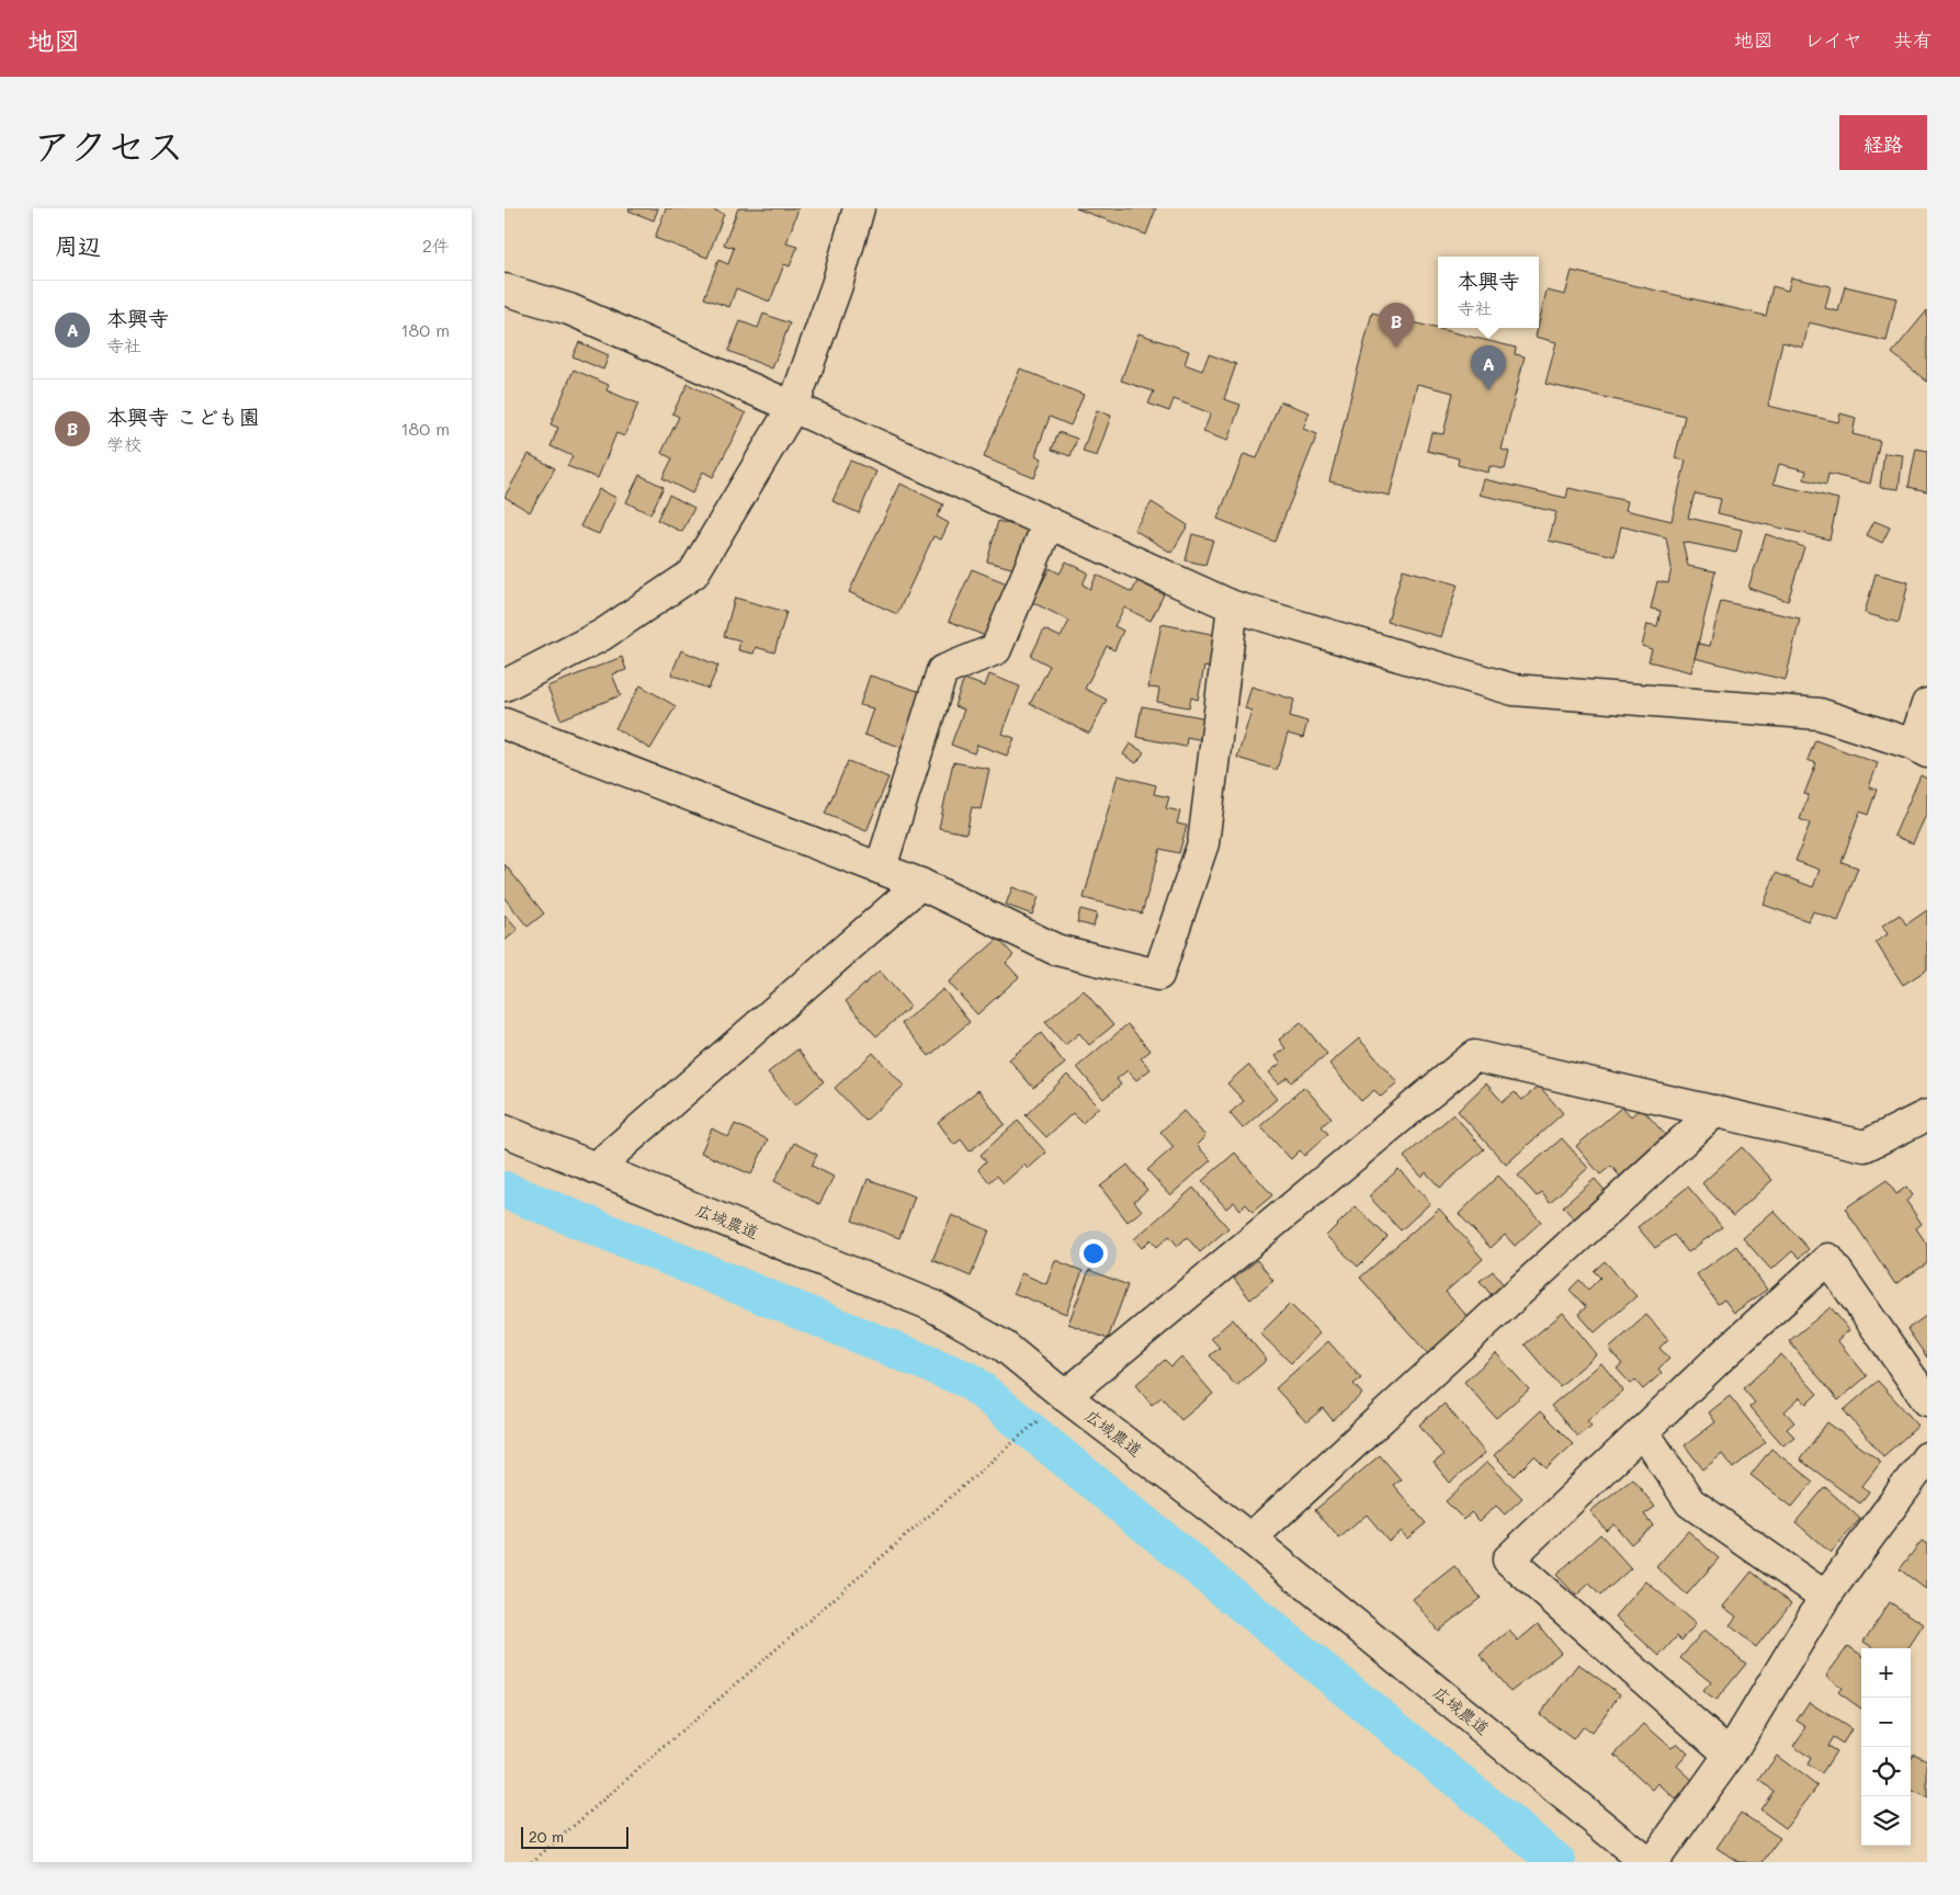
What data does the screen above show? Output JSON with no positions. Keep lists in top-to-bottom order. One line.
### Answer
{"streets":{"street":["広域農道"]},"scale_bar":"20 m","page":{"header":"地図","nav":["地図","レイヤ","共有"],"title":"アクセス","buttons":"経路","heading":["周辺","2件"],"popup":["本興寺","寺社"],"list":[{"mark":"A","name":"本興寺","note":"寺社","value":"180 m"},{"mark":"B","name":"本興寺 こども園","note":"学校","value":"180 m"}],"pins":["B","A"],"map_buttons":["+","−"],"scale":"20 m"}}
